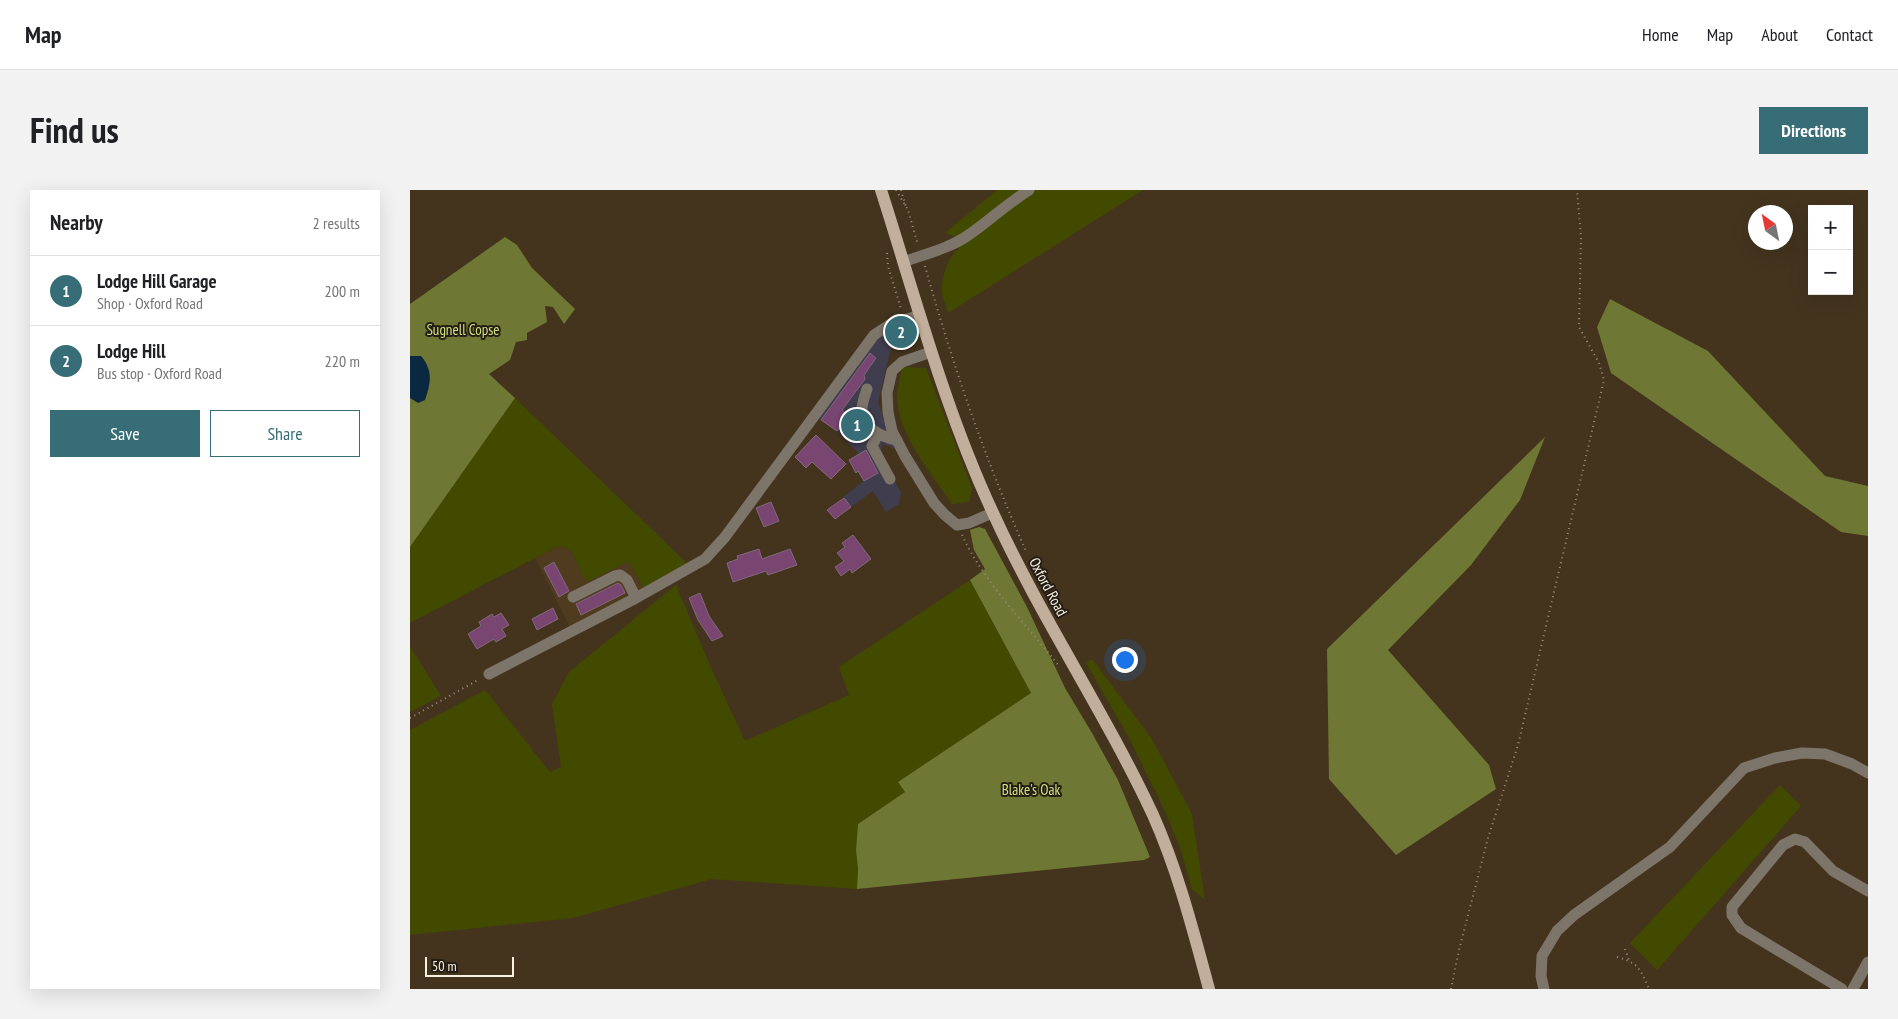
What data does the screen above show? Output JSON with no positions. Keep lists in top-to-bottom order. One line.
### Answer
{"streets":{"main road":["Oxford Road"]},"parks":["Sugnell Copse","Blake's Oak"],"scale_bar":"50 m","north":"top left","page":{"header":"Map","nav":["Home","Map","About","Contact"],"title":"Find us","buttons":["Directions",["Save","Share"]],"heading":["Nearby","2 results"],"map_buttons":["+","−"],"list":[{"mark":"1","name":"Lodge Hill Garage","note":"Shop · Oxford Road","value":"200 m"},{"mark":"2","name":"Lodge Hill","note":"Bus stop · Oxford Road","value":"220 m"}],"pins":["2","1"],"scale":"50 m"}}
